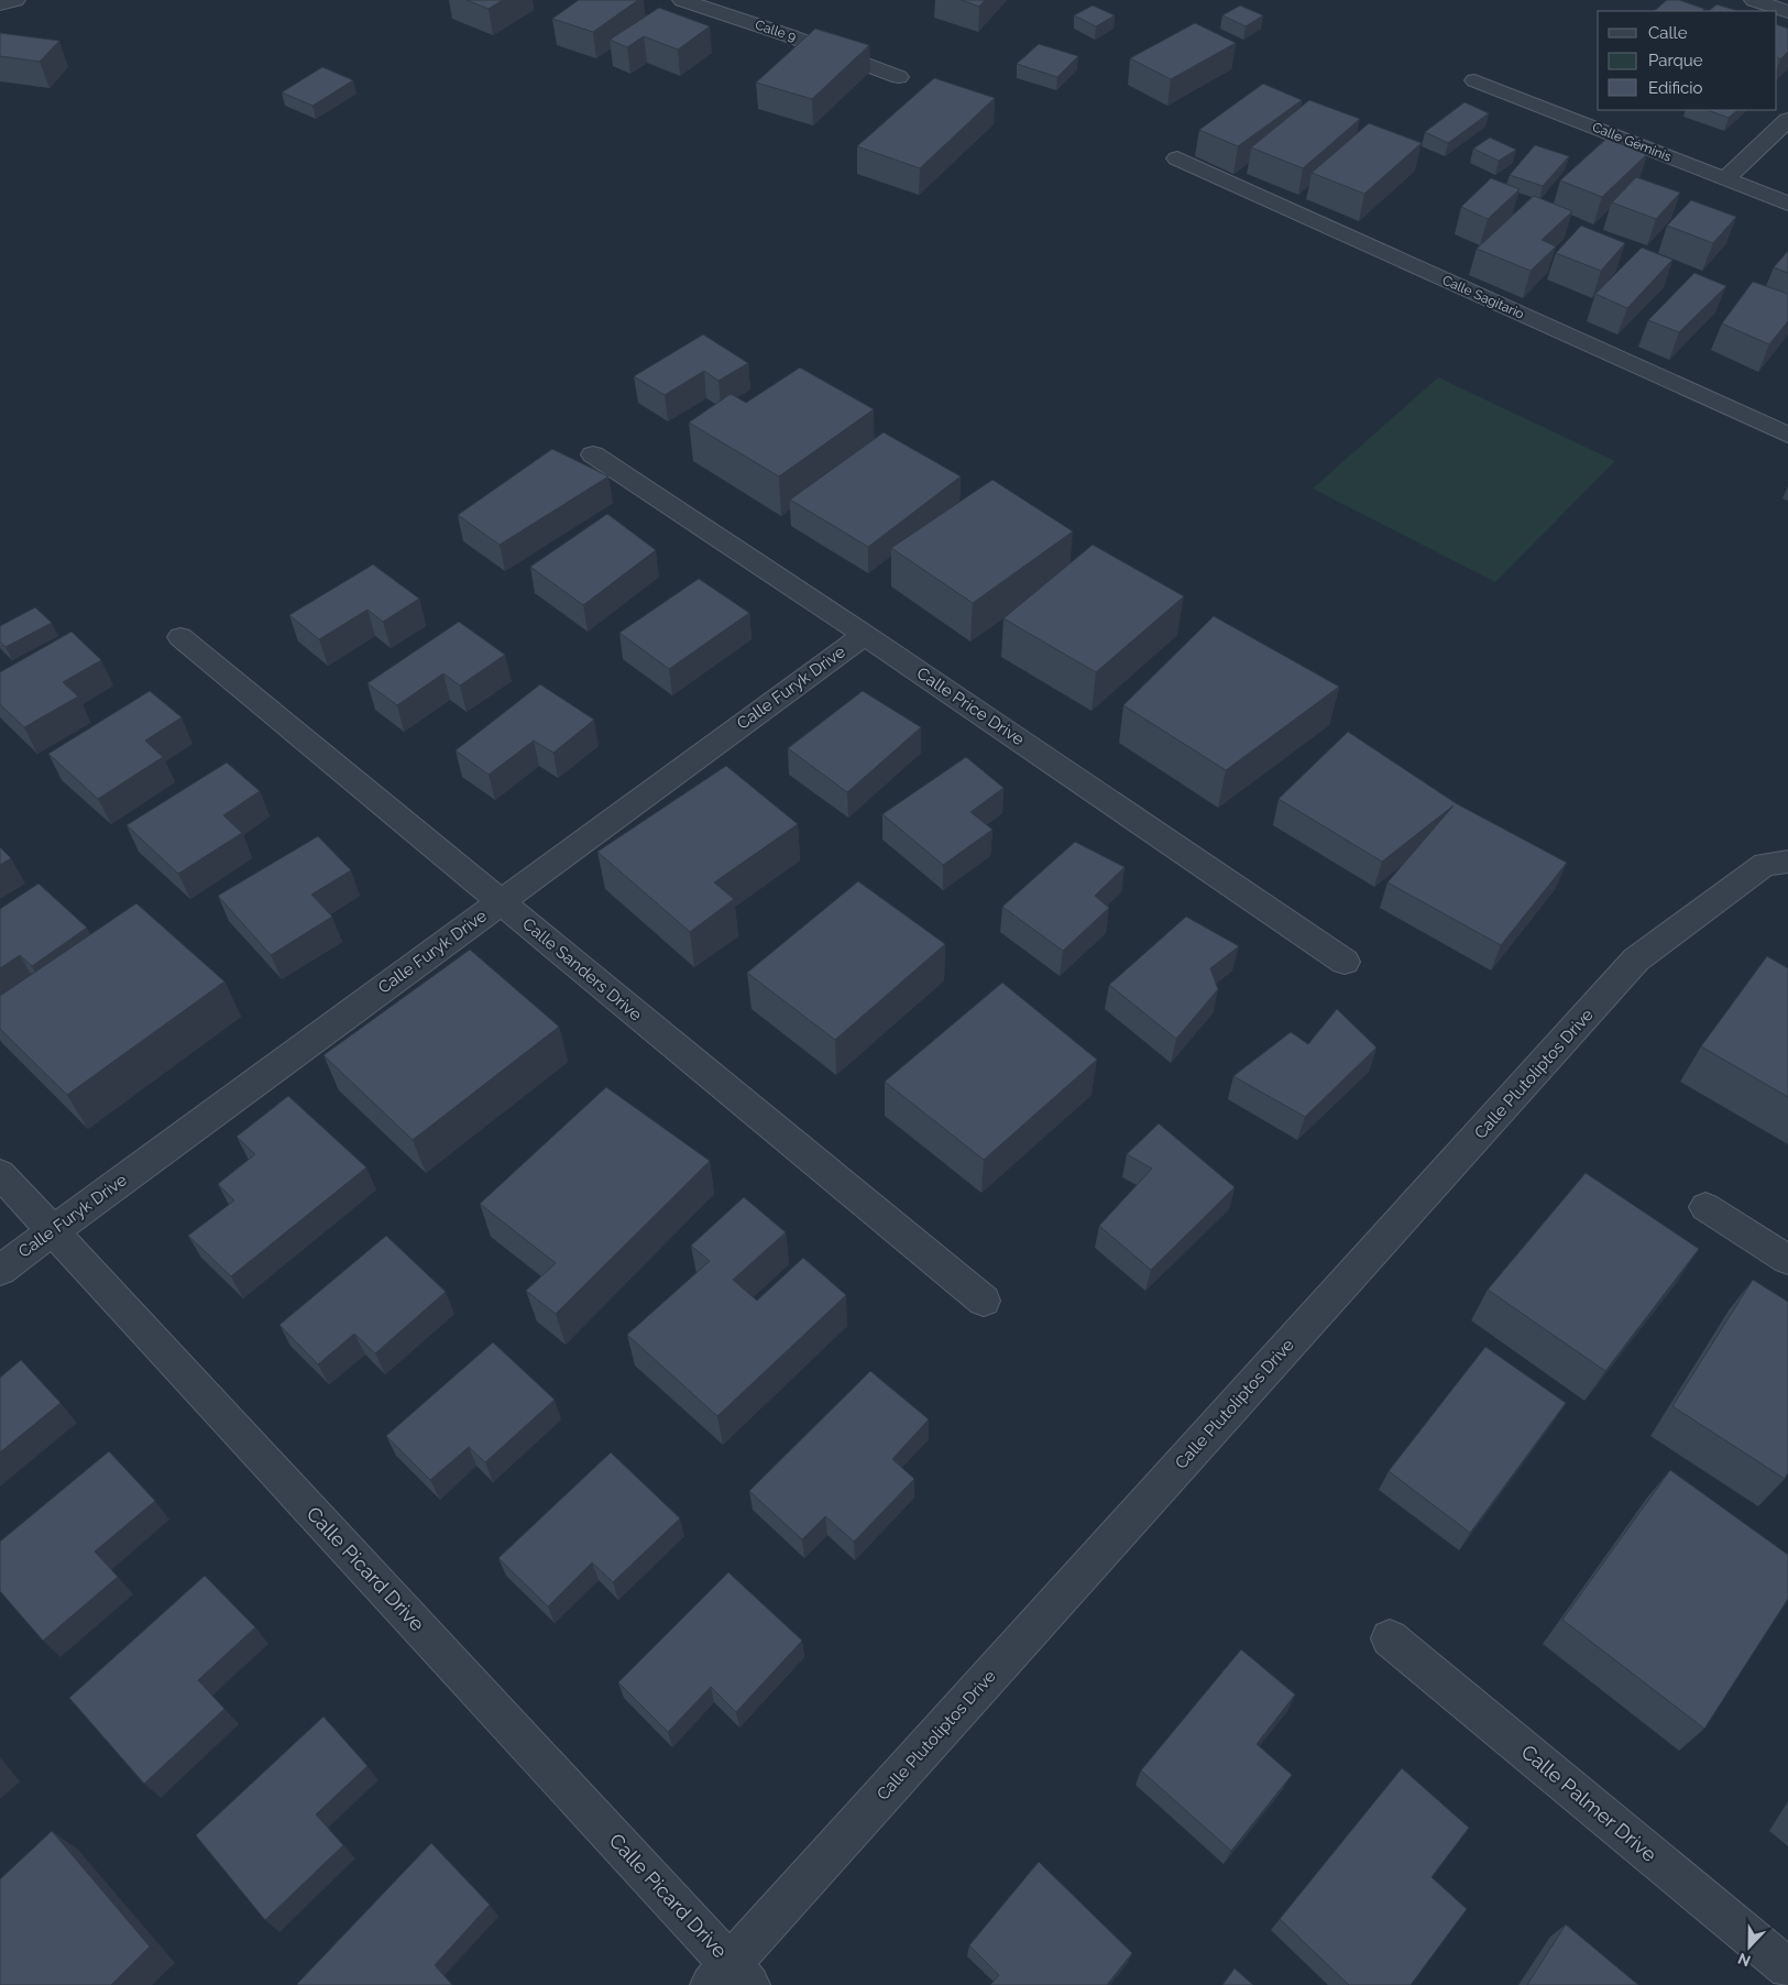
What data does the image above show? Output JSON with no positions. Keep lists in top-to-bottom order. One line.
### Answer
{"streets":{"street":["Calle 9","Calle Géminis","Calle Sagitario","Calle Furyk Drive","Calle Price Drive","Calle Sanders Drive","Calle Plutoliptos Drive","Calle Picard Drive","Calle Palmer Drive"]},"crossings":[["Calle Furyk Drive","Calle Price Drive"],["Calle Furyk Drive","Calle Sanders Drive"],["Calle Furyk Drive","Calle Picard Drive"],["Calle Plutoliptos Drive","Calle Picard Drive"]],"legend":["Calle","Parque","Edificio"],"north":"bottom"}
